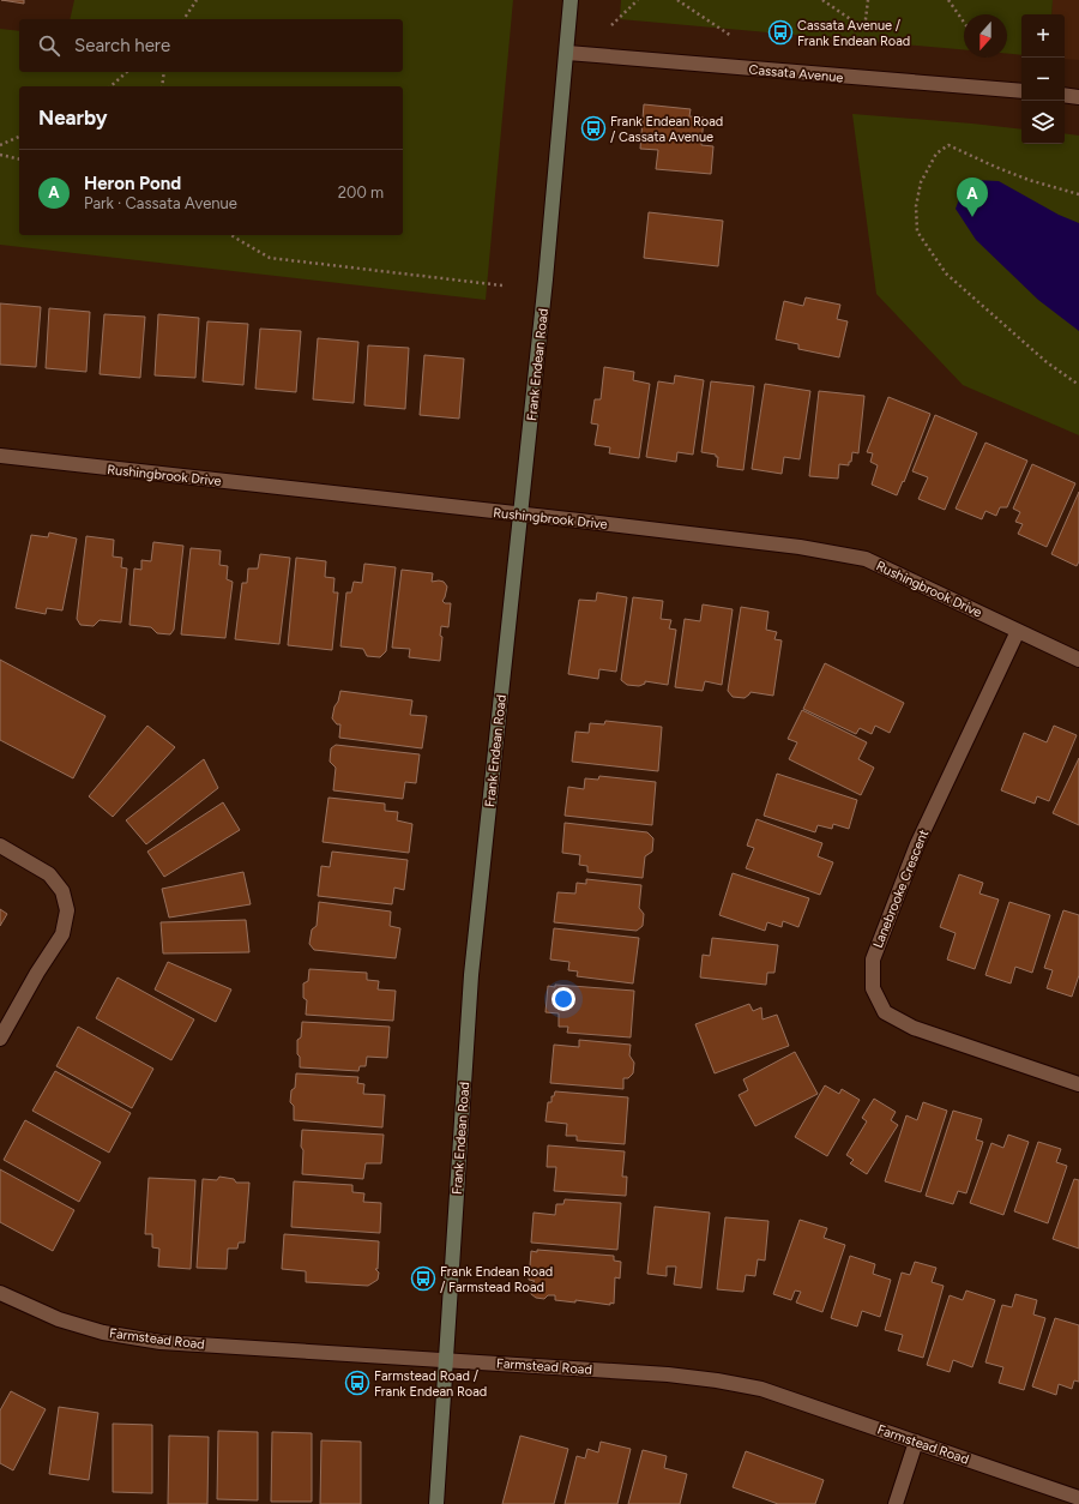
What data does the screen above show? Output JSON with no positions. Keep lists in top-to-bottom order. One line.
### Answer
{"streets":{"street":["Cassata Avenue","Frank Endean Road","Rushingbrook Drive","Lanebrooke Crescent","Farmstead Road"]},"crossings":[["Cassata Avenue","Frank Endean Road"],["Frank Endean Road","Rushingbrook Drive"],["Frank Endean Road","Farmstead Road"],["Rushingbrook Drive","Lanebrooke Crescent"]],"places":{"bus stop":["Cassata Avenue / Frank Endean Road","Frank Endean Road / Cassata Avenue","Frank Endean Road / Farmstead Road","Farmstead Road / Frank Endean Road"]},"north":"bottom","page":{"map_buttons":["+","−"],"search":"Search here","heading":"Nearby","list":[{"mark":"A","name":"Heron Pond","note":"Park · Cassata Avenue","value":"200 m"}],"pins":"A"}}
